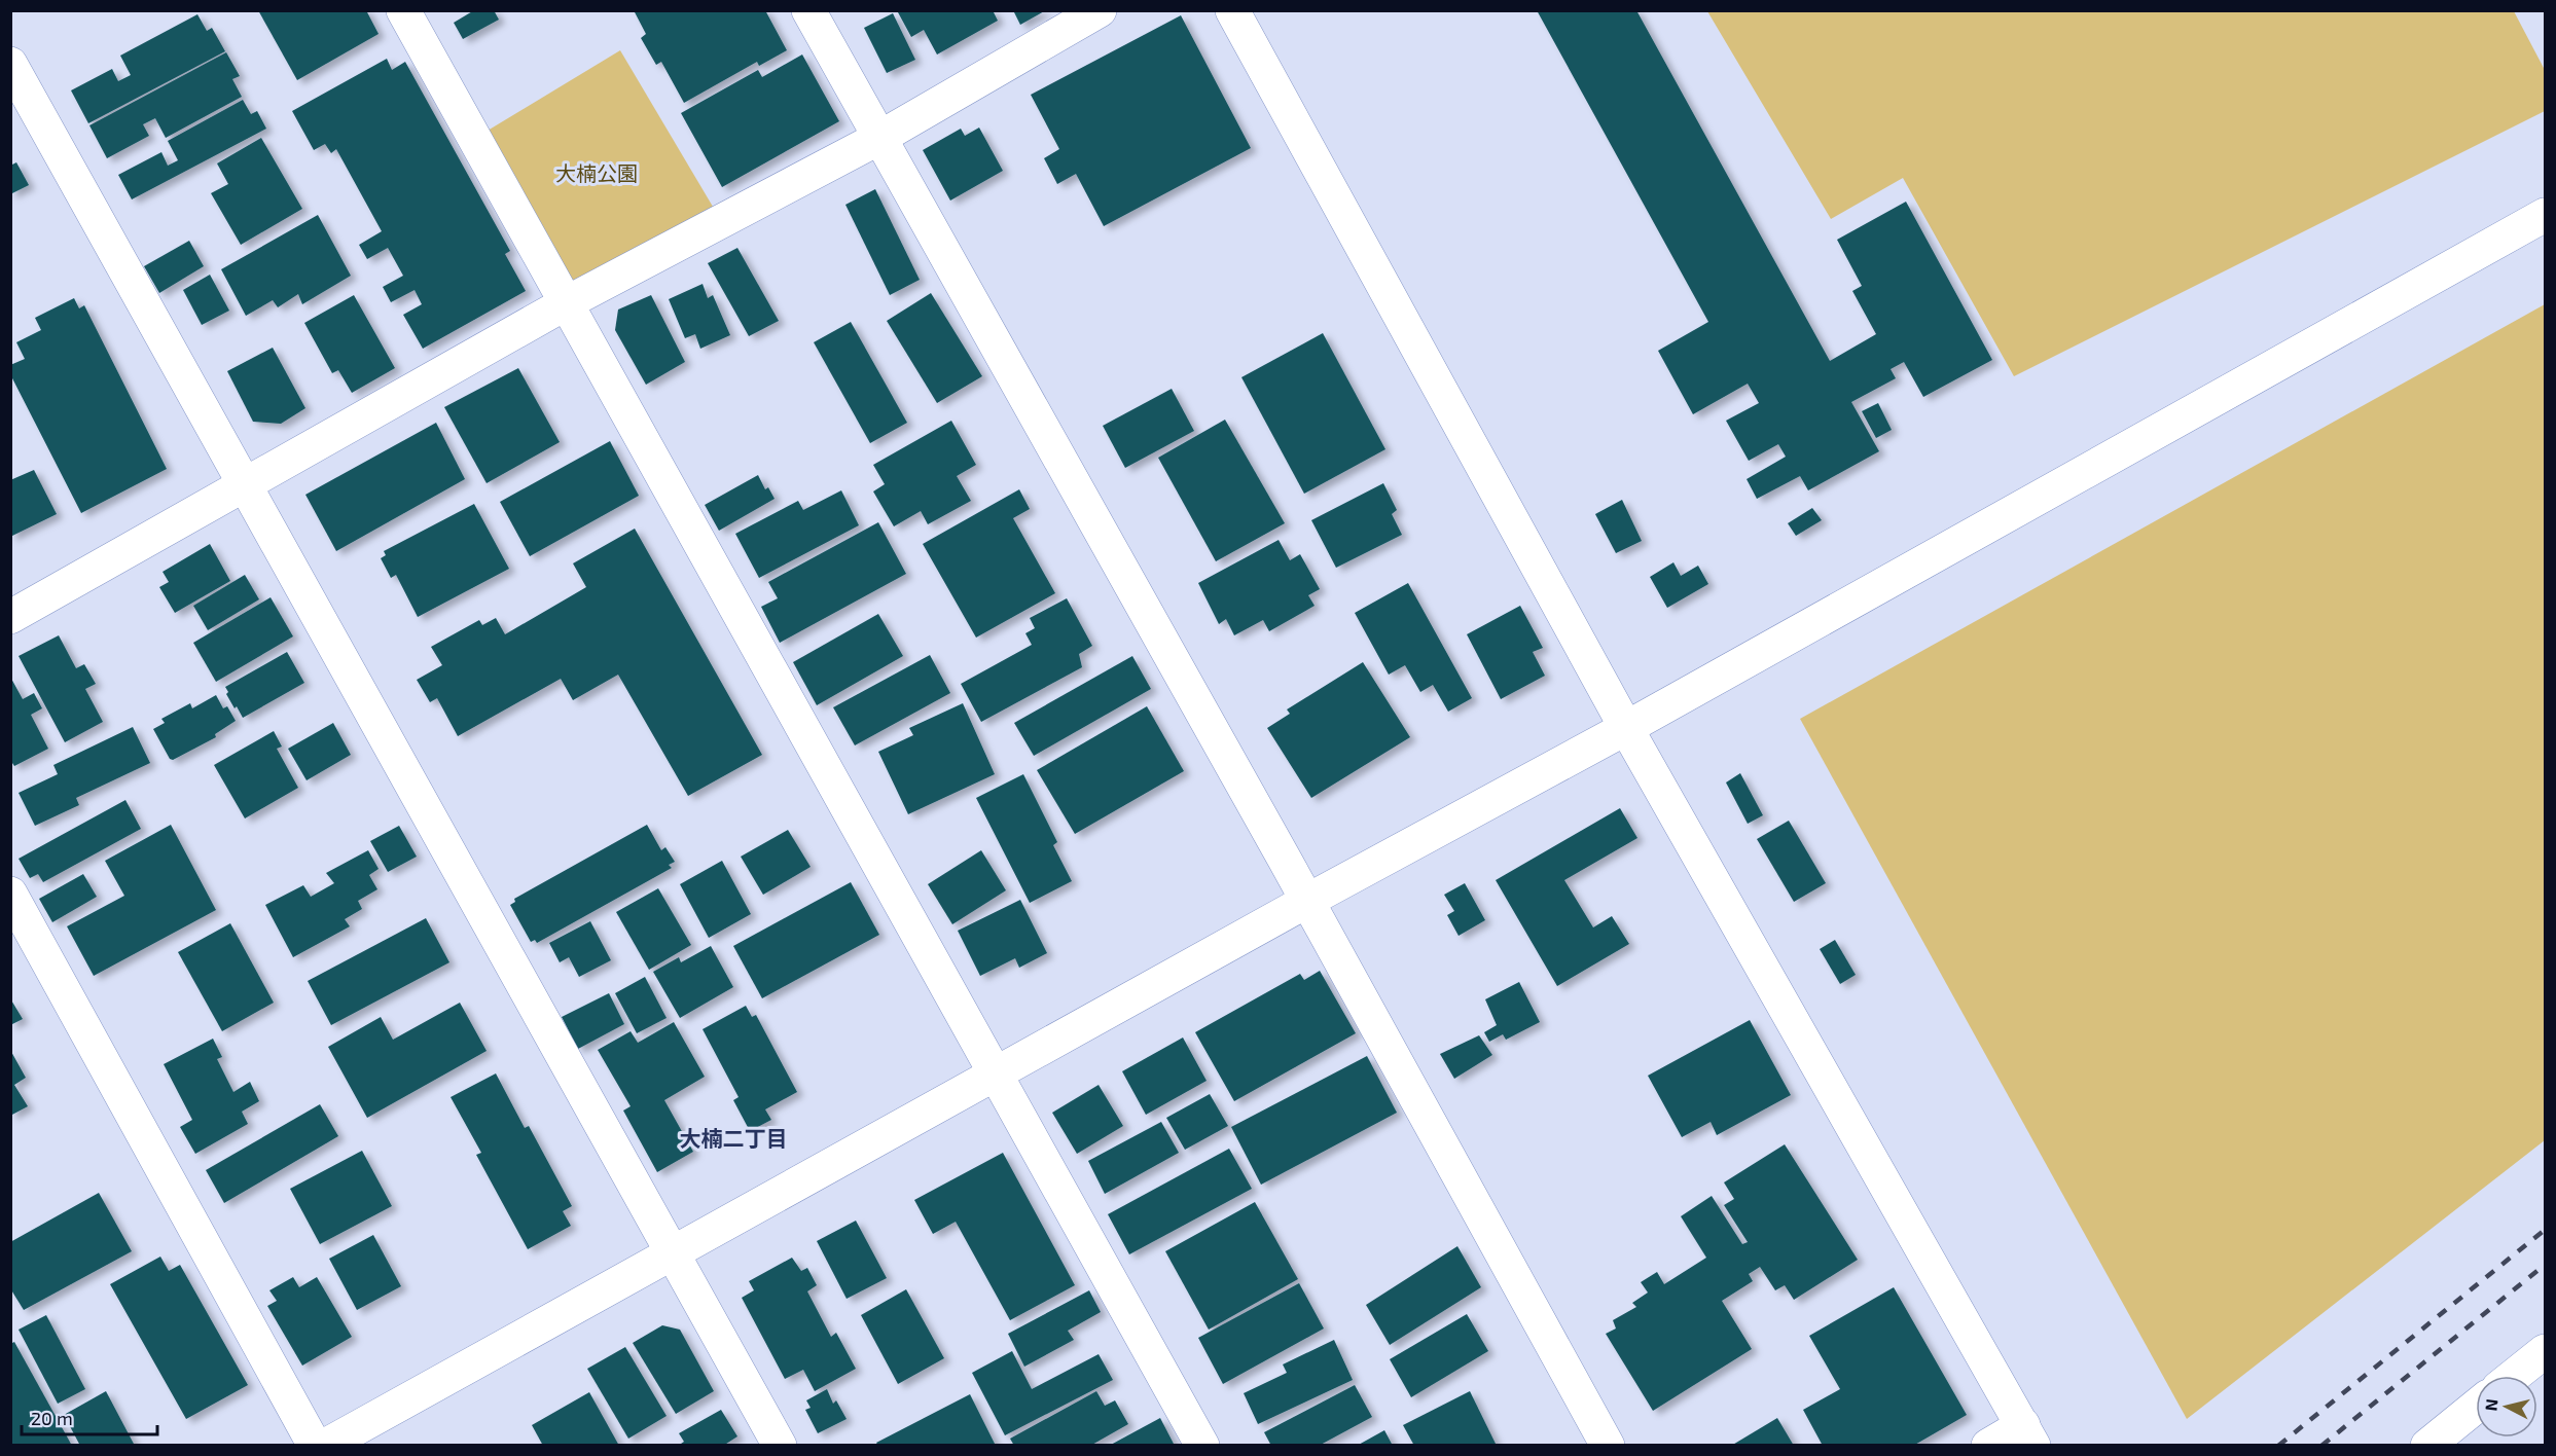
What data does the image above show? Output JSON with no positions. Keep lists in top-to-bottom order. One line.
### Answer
{"districts":["大楠二丁目"],"parks":["大楠公園"],"scale_bar":"20 m","north":"left"}
